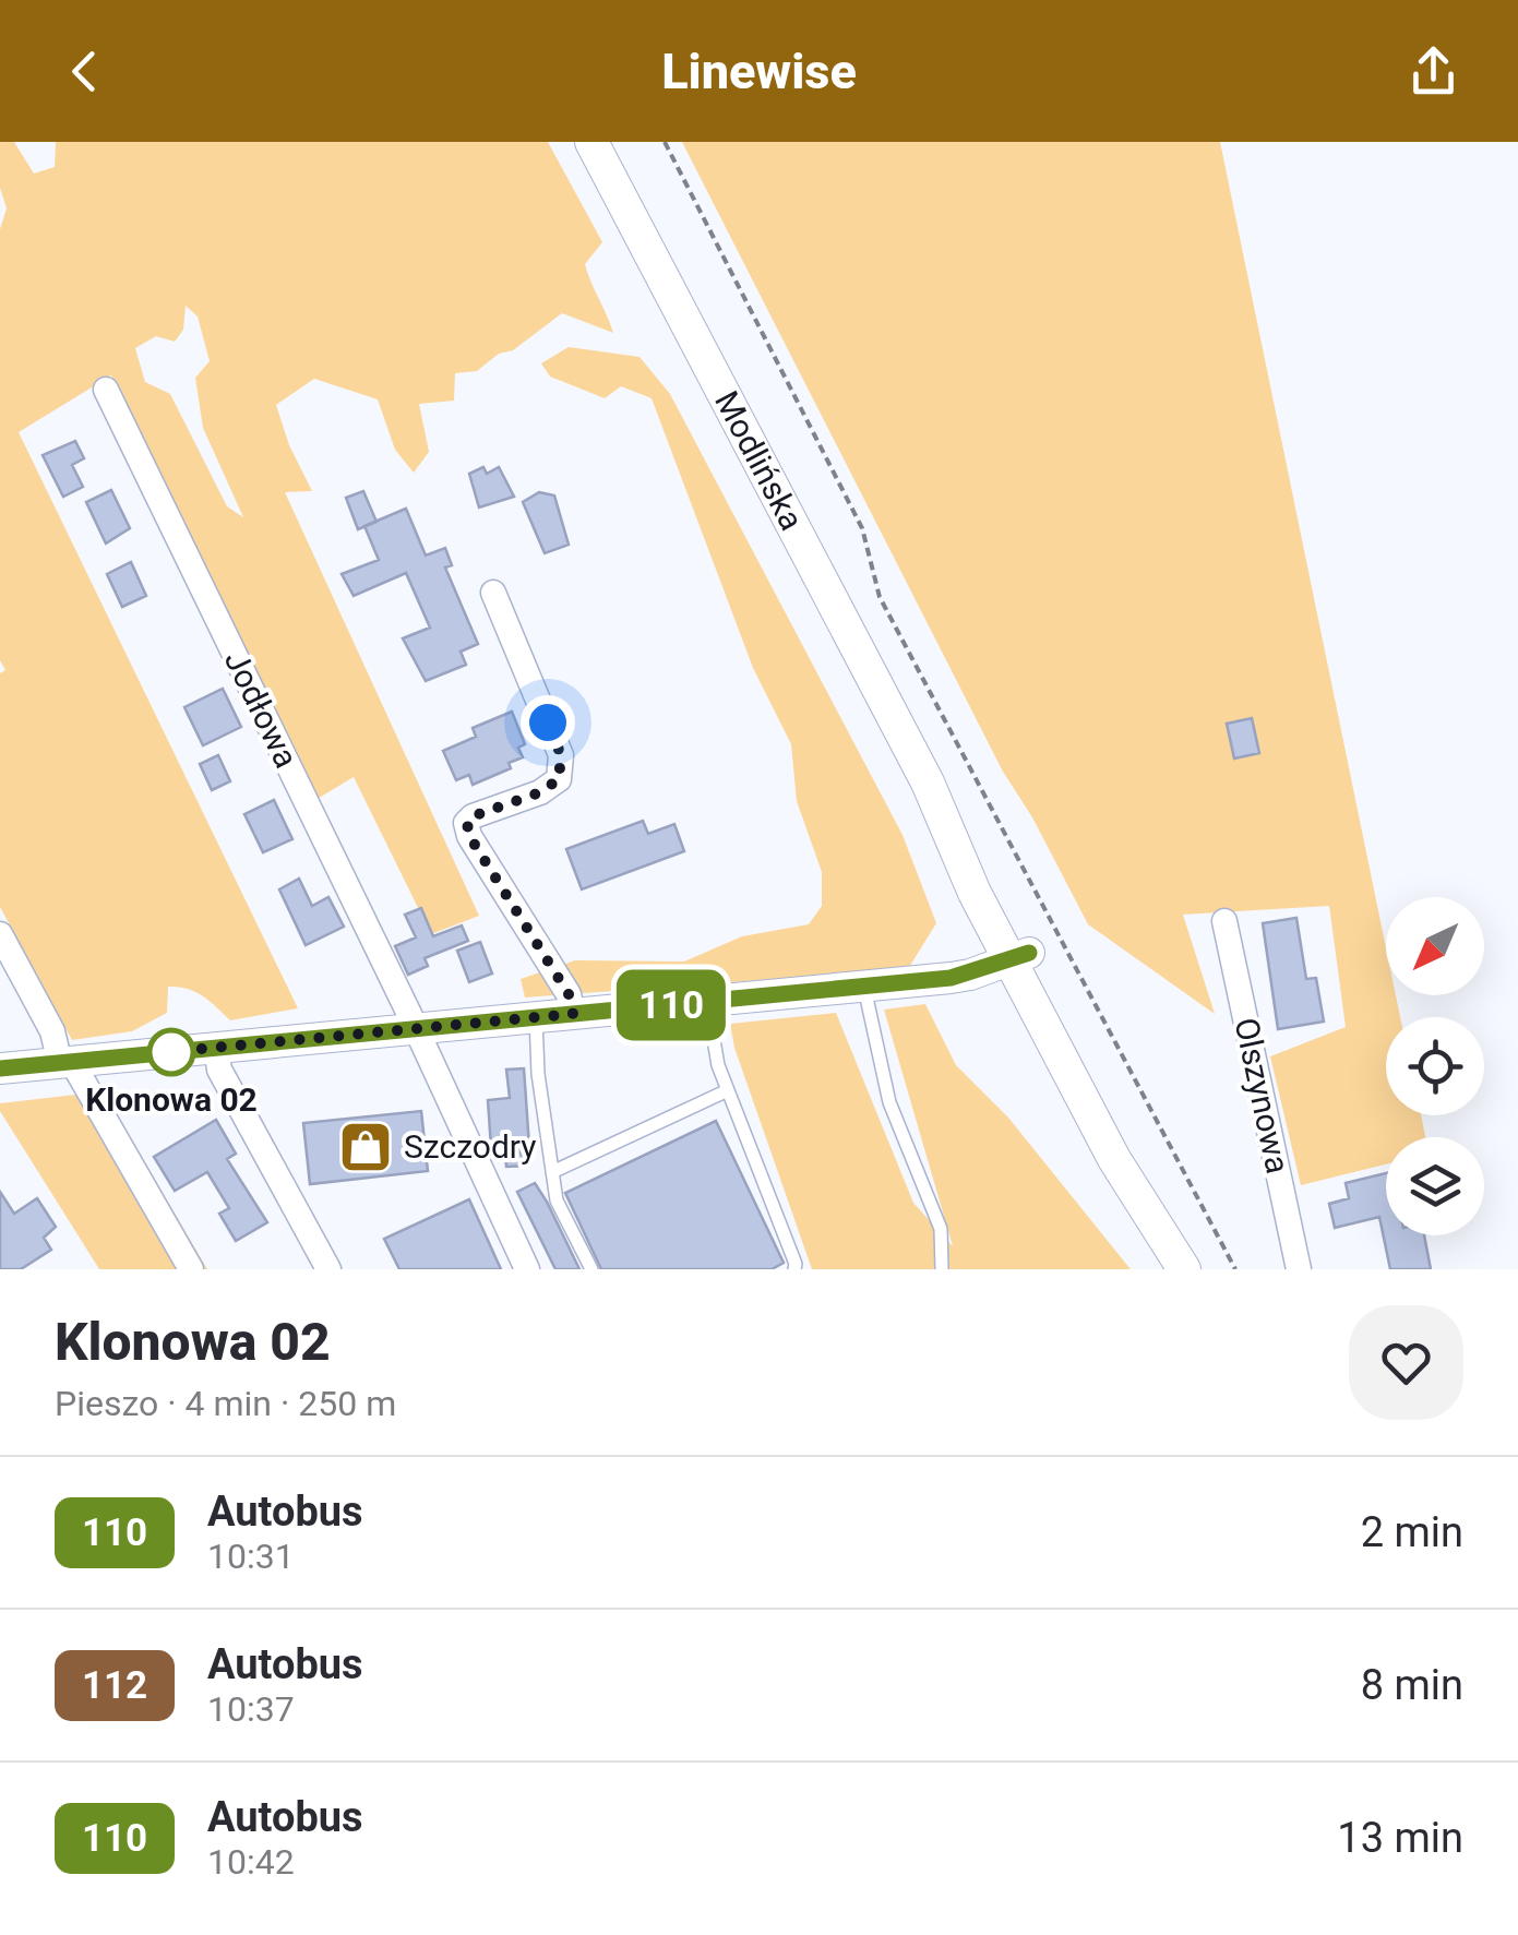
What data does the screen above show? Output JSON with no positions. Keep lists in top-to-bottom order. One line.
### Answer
{"streets":{"main road":["Modlińska"],"street":["Jodłowa","Olszynowa"]},"places":{"other":["Klonowa 02"],"shop":["Szczodry"]},"lines":["bus line 110"],"north":"bottom left","page":{"header":"Linewise","on_map":"110","heading":["Klonowa 02","Pieszo · 4 min · 250 m"],"list":[{"mark":"110","name":"Autobus","note":"10:31","value":"2 min"},{"mark":"112","name":"Autobus","note":"10:37","value":"8 min"},{"mark":"110","name":"Autobus","note":"10:42","value":"13 min"}]}}
